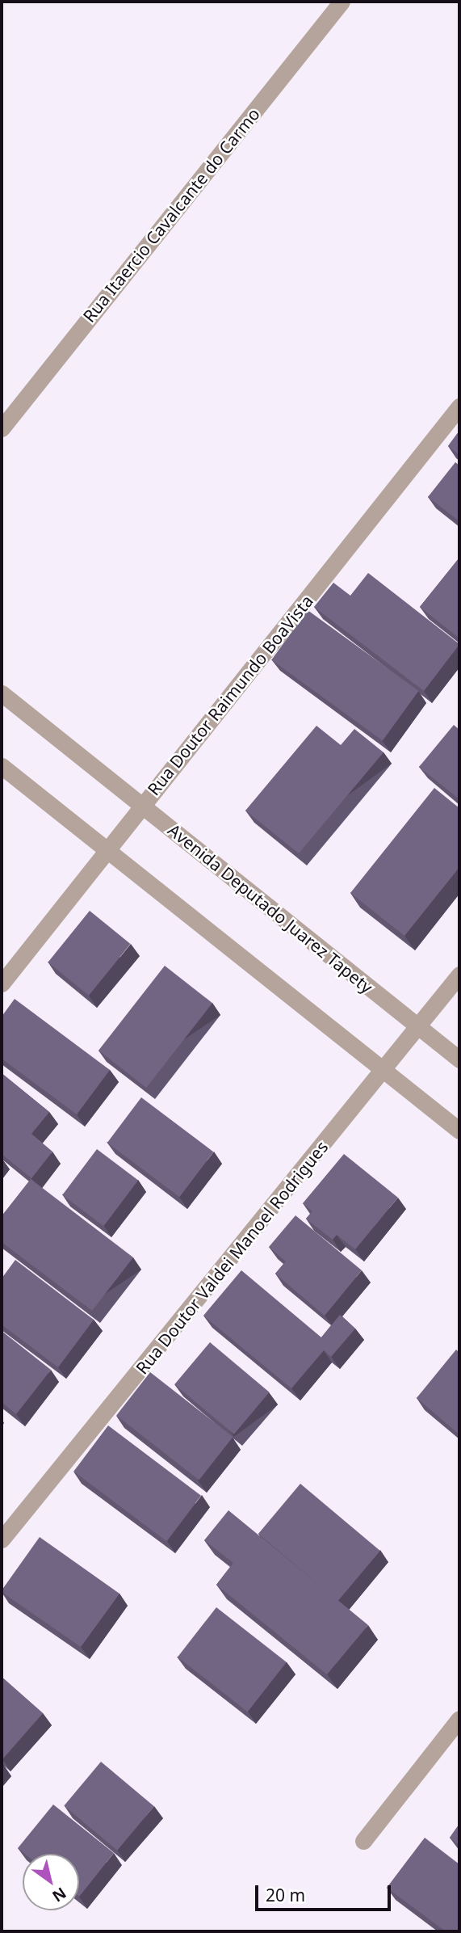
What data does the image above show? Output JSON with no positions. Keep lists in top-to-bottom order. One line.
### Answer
{"streets":{"street":["Rua Itaercio Cavalcante do Carmo","Rua Doutor Raimundo BoaVista","Avenida Deputado Juarez Tapety","Rua Doutor Valdei Manoel Rodrigues"]},"crossings":[["Rua Doutor Raimundo BoaVista","Avenida Deputado Juarez Tapety"],["Avenida Deputado Juarez Tapety","Rua Doutor Valdei Manoel Rodrigues"]],"scale_bar":"20 m","north":"bottom right"}
